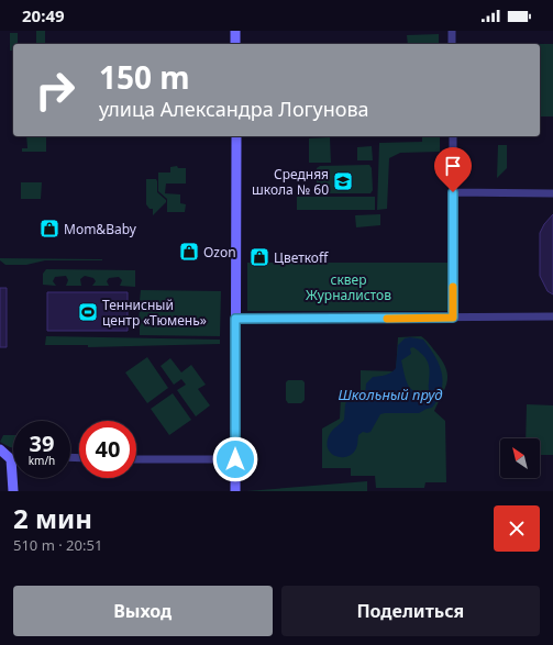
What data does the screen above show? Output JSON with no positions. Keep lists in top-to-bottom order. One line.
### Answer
{"water":["Школьный пруд"],"parks":["сквер Журналистов"],"places":{"school or university":["Средняя школа № 60"],"shop":["Mom&Baby","Ozon","Цветкоff"],"sports":["Теннисный центр «Тюмень»"]},"north":"top left","page":{"status":"20:49","turn":["150 m","улица Александра Логунова"],"speed":"39 km/h","limit":"40","heading":["2 мин","510 m · 20:51"],"buttons":["Выход","Поделиться"]}}
